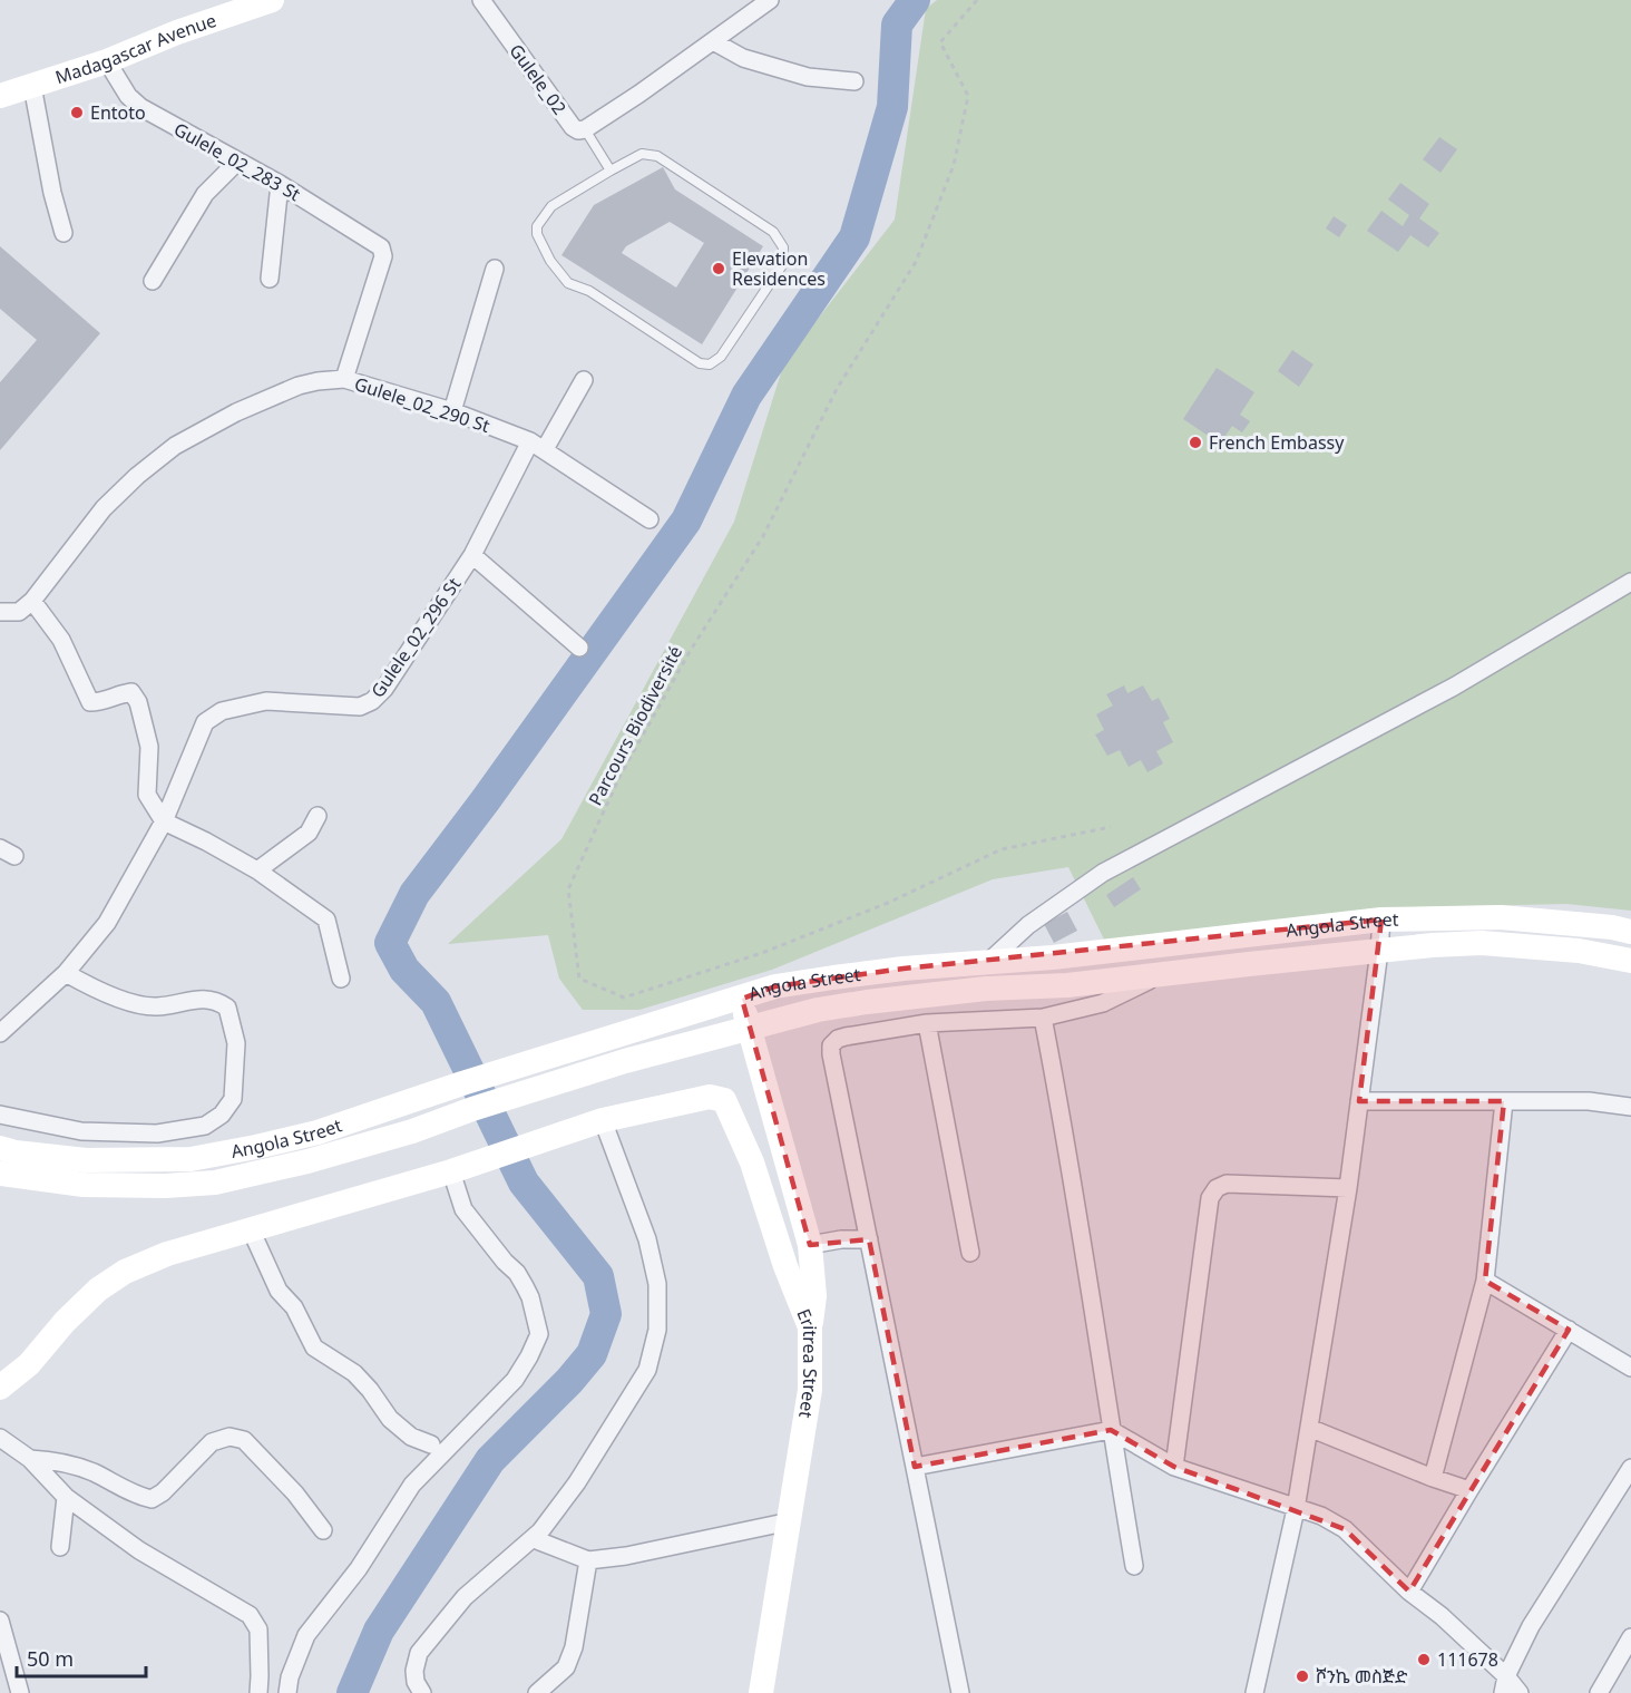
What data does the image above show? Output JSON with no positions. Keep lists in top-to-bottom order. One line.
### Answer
{"streets":{"main road":["Madagascar Avenue","Angola Street","Eritrea Street"],"street":["Gulele_02","Gulele_02_283 St","Gulele_02_290 St","Gulele_02_296 St"],"path":["Parcours Biodiversité"]},"crossings":[["Madagascar Avenue","Gulele_02_283 St"],["Gulele_02_283 St","Gulele_02_290 St"],["Gulele_02_290 St","Gulele_02_296 St"]],"places":["Entoto","Elevation Residences","French Embassy","111678","ሾንኬ መስጅድ"],"scale_bar":"50 m"}
